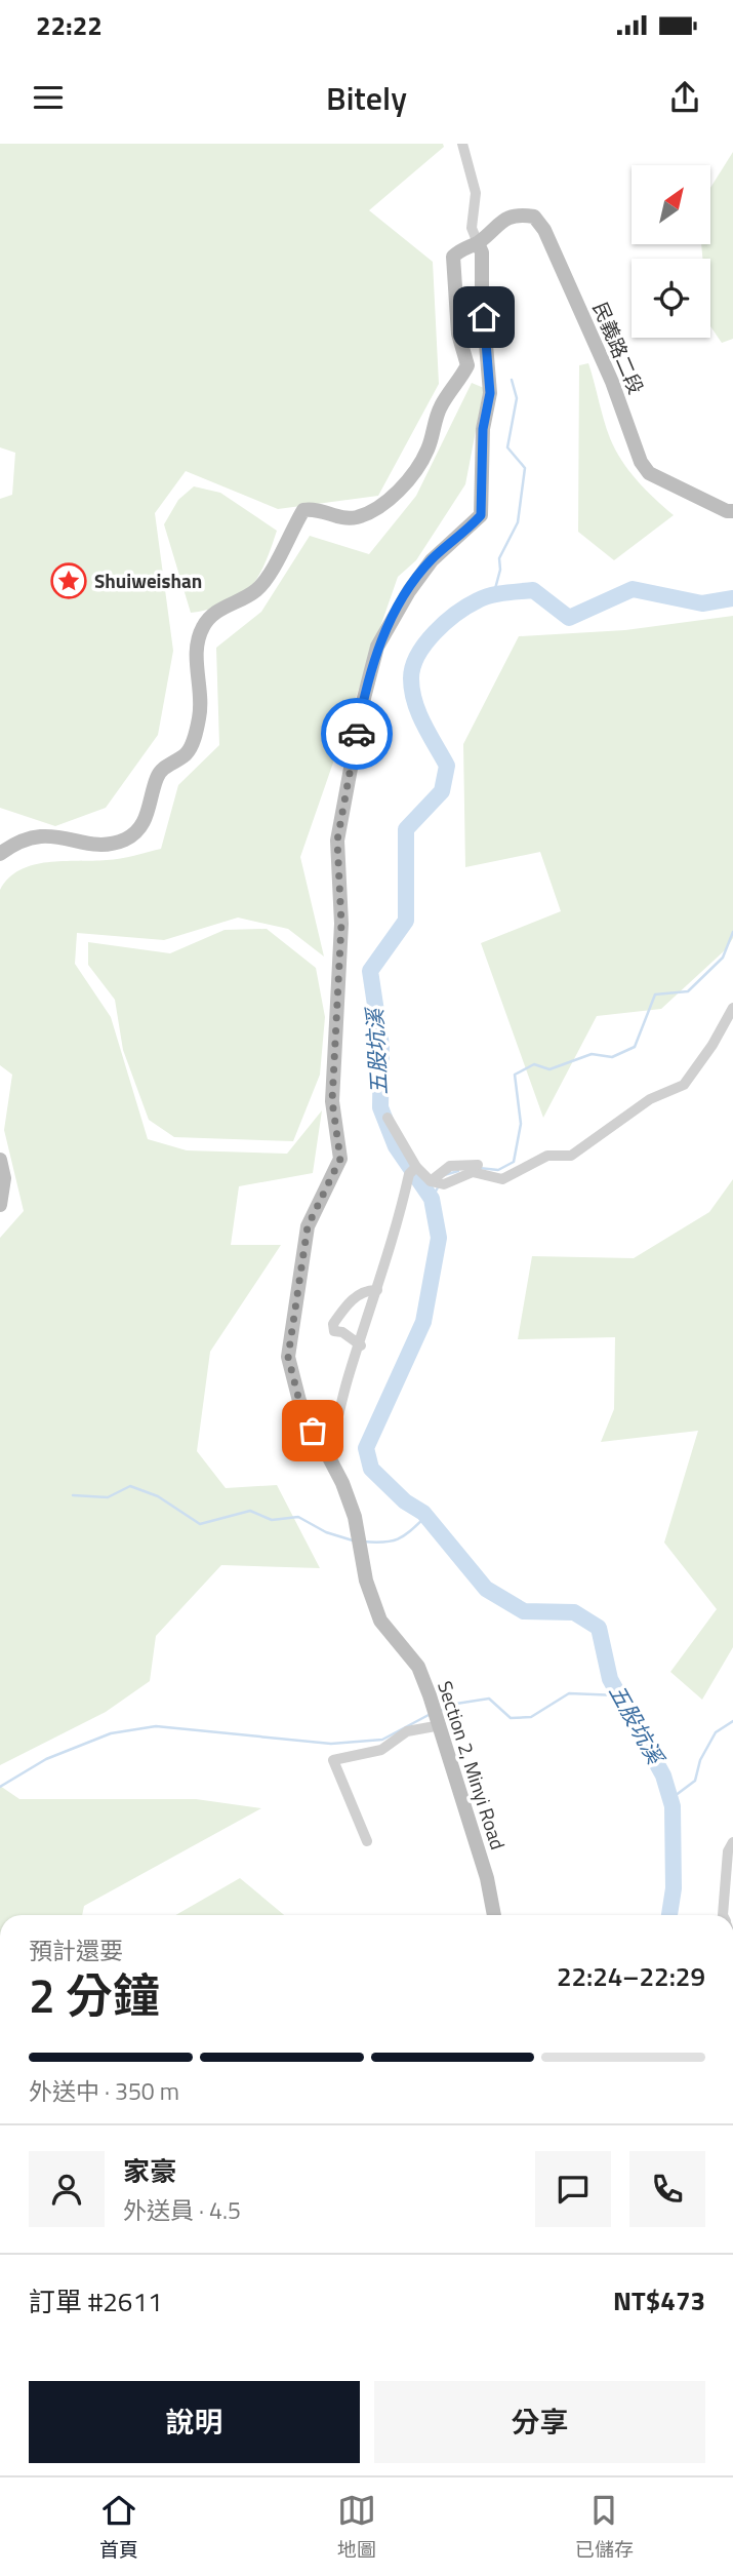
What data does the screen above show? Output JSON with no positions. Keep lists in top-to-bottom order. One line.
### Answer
{"streets":{"main road":["民義路二段","Section 2, Minyi Road"]},"crossings":[["民義路二段","Section 2, Minyi Road"]],"water":["五股坑溪"],"places":{"place":["Shuiweishan"]},"north":"top right","page":{"status":"22:22","header":"Bitely","heading":["2 分鐘","預計還要","22:24–22:29"],"panel":["家豪","外送員 · 4.5","訂單 #2611","NT$473"],"bar":"外送中 · 350 m","buttons":["說明","分享"],"tabs":["首頁","地圖","已儲存"]}}
